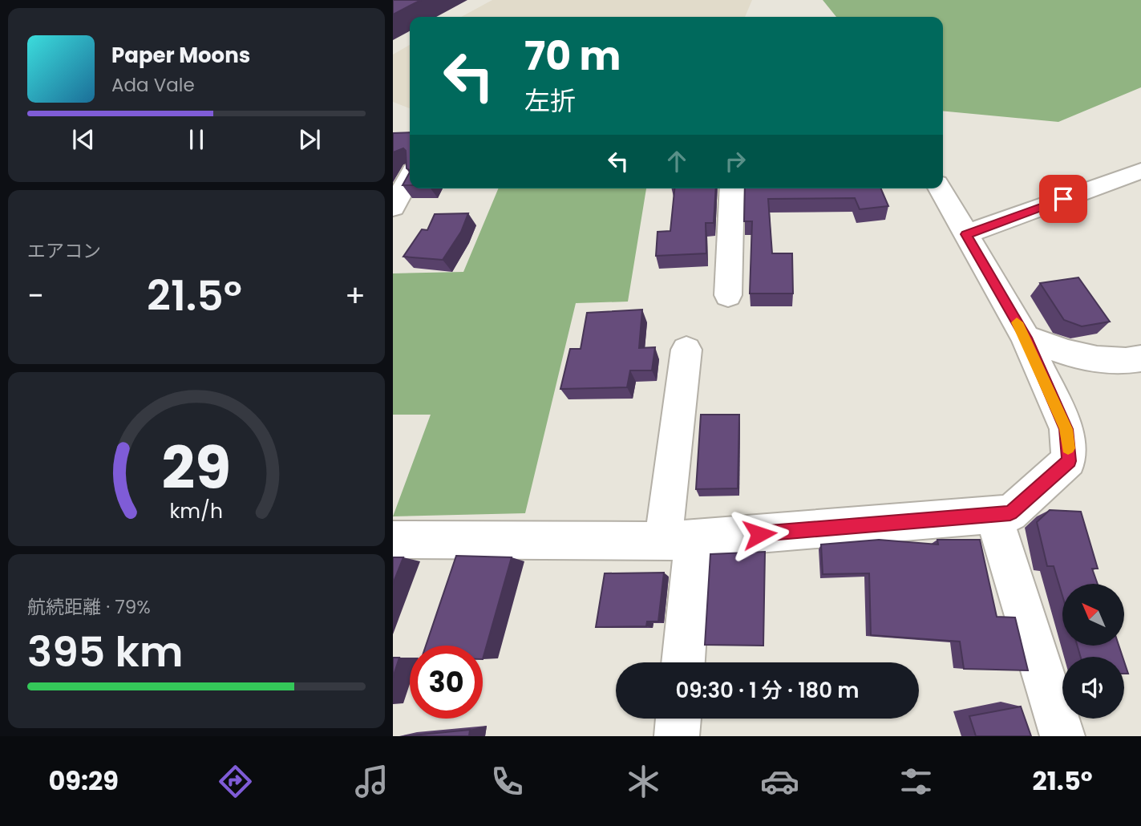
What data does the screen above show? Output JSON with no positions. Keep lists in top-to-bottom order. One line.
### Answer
{"north":"top left","page":{"turn":["70 m","左折"],"song":["Paper Moons","Ada Vale"],"tile":["エアコン",["航続距離 · 79%","395 km"]],"heat":["−","21.5°","+"],"limit":"30","trip":"09:30 · 1 分 · 180 m","tabs":["09:29","21.5°"],"gauge":["29","km/h"]}}
